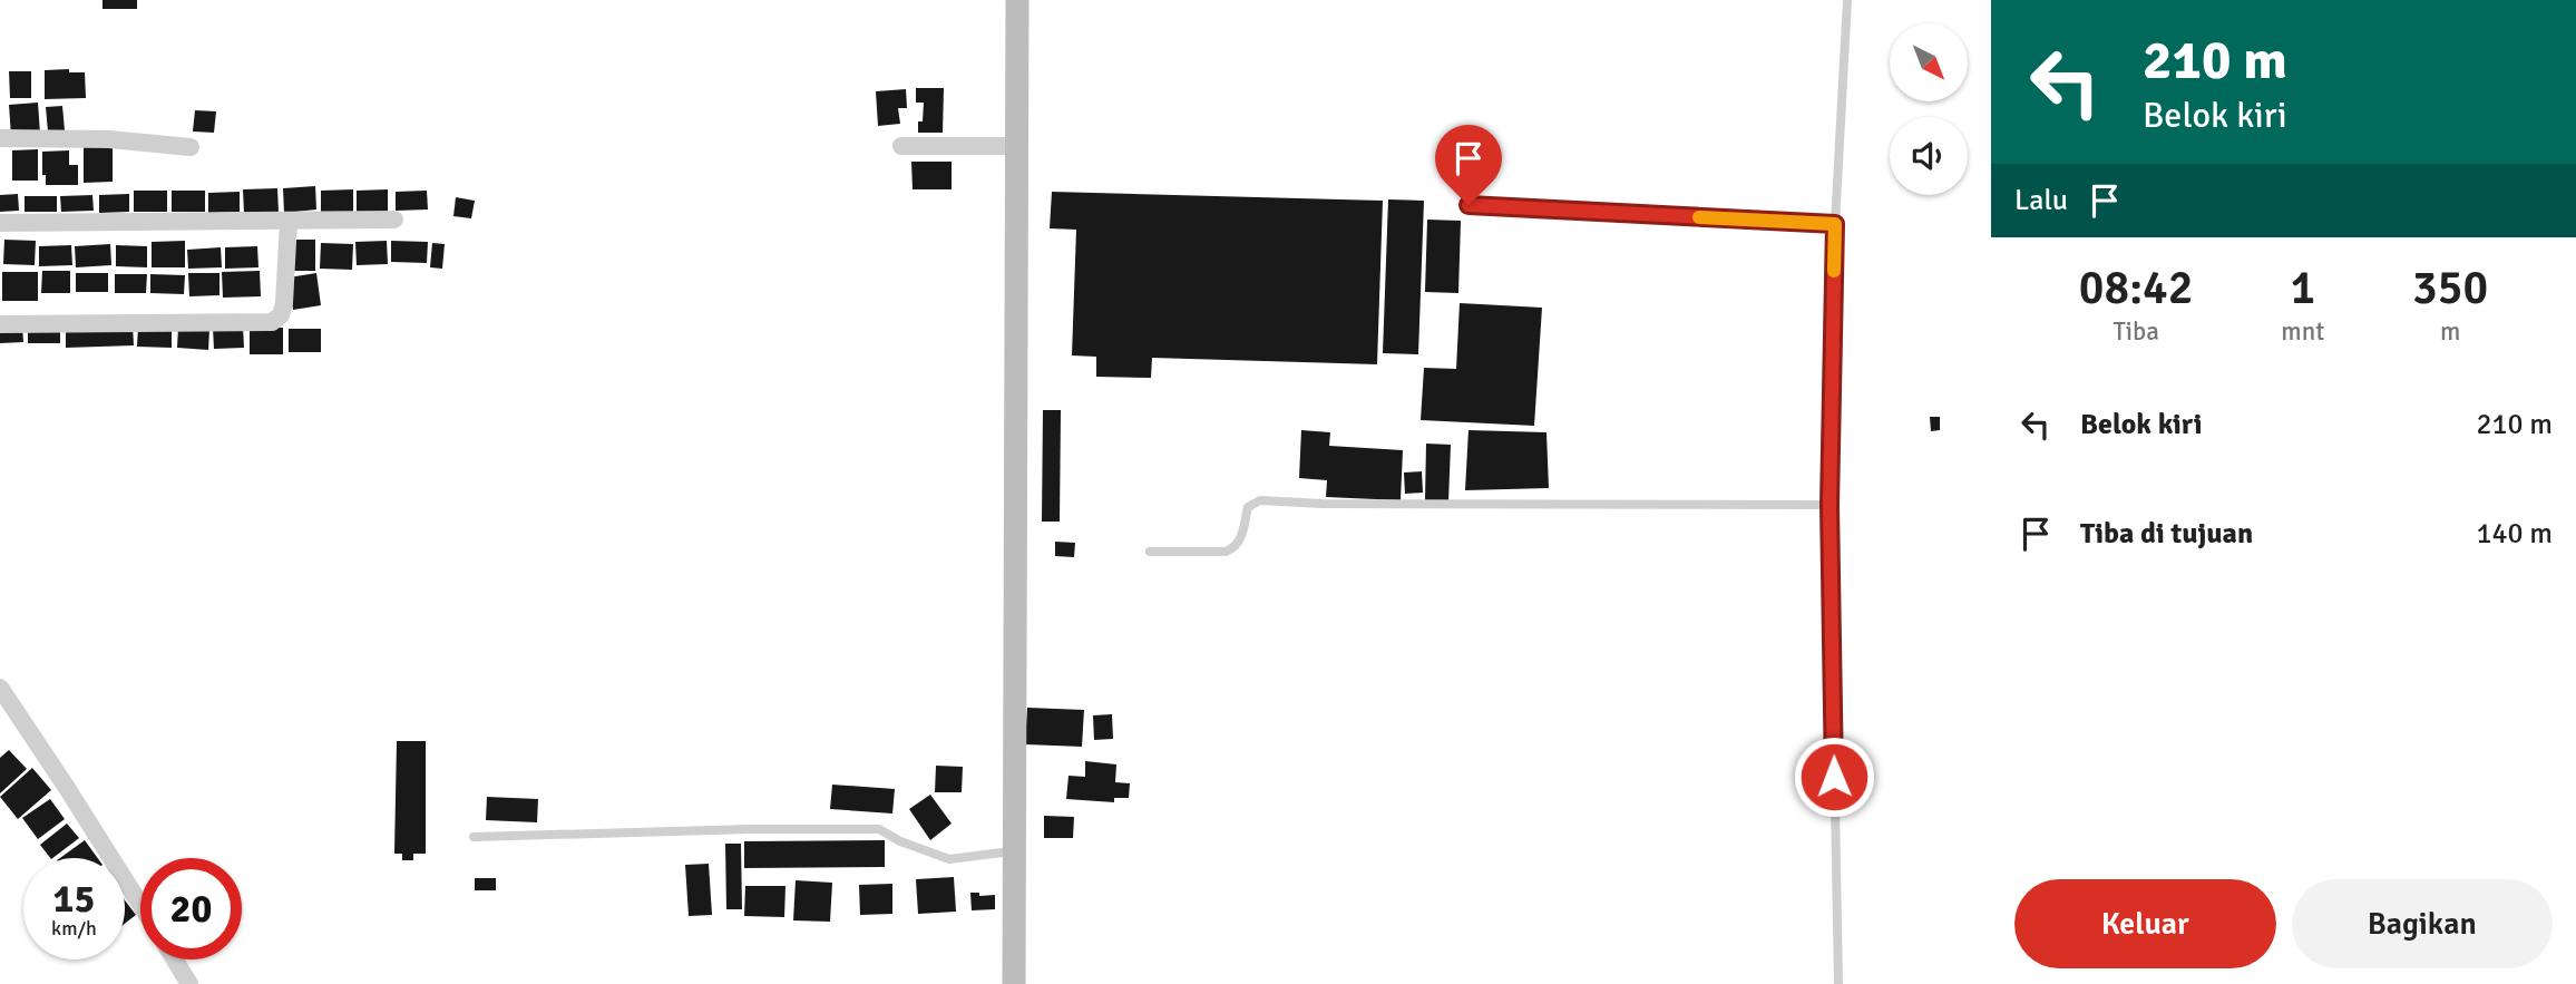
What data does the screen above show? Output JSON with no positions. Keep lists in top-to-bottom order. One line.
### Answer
{"north":"bottom right","page":{"turn":["210 m","Belok kiri"],"then":"Lalu","eta":["08:42","Tiba","1","mnt","350","m"],"list":[{"name":"Belok kiri","value":"210 m"},{"name":"Tiba di tujuan","value":"140 m"}],"speed":"15 km/h","limit":"20","buttons":["Keluar","Bagikan"]}}
